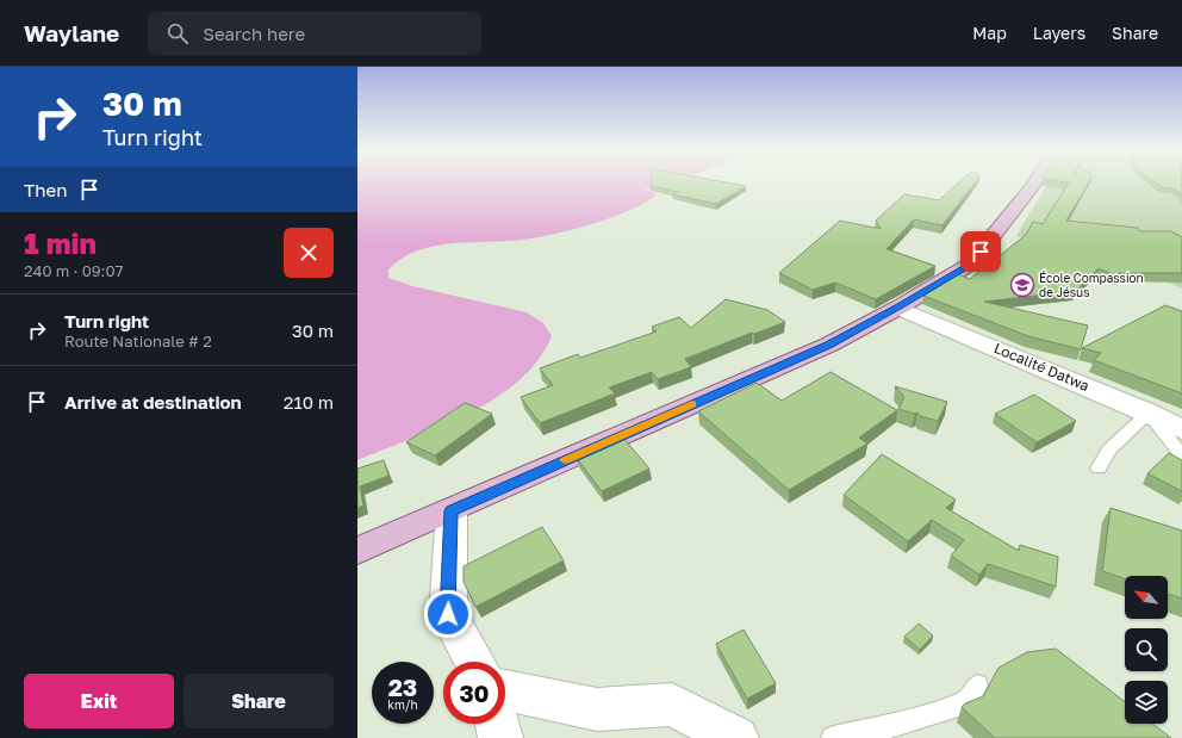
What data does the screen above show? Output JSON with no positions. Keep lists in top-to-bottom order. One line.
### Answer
{"streets":{"street":["Localité Datwa"]},"places":{"school or university":["École Compassion de Jésus"]},"north":"top left","page":{"header":"Waylane","search":"Search here","nav":["Map","Layers","Share"],"turn":["30 m","Turn right"],"then":"Then","heading":["1 min","240 m · 09:07"],"list":[{"name":"Turn right","note":"Route Nationale # 2","value":"30 m"},{"name":"Arrive at destination","value":"210 m"}],"speed":"23 km/h","limit":"30","buttons":["Exit","Share"]}}
